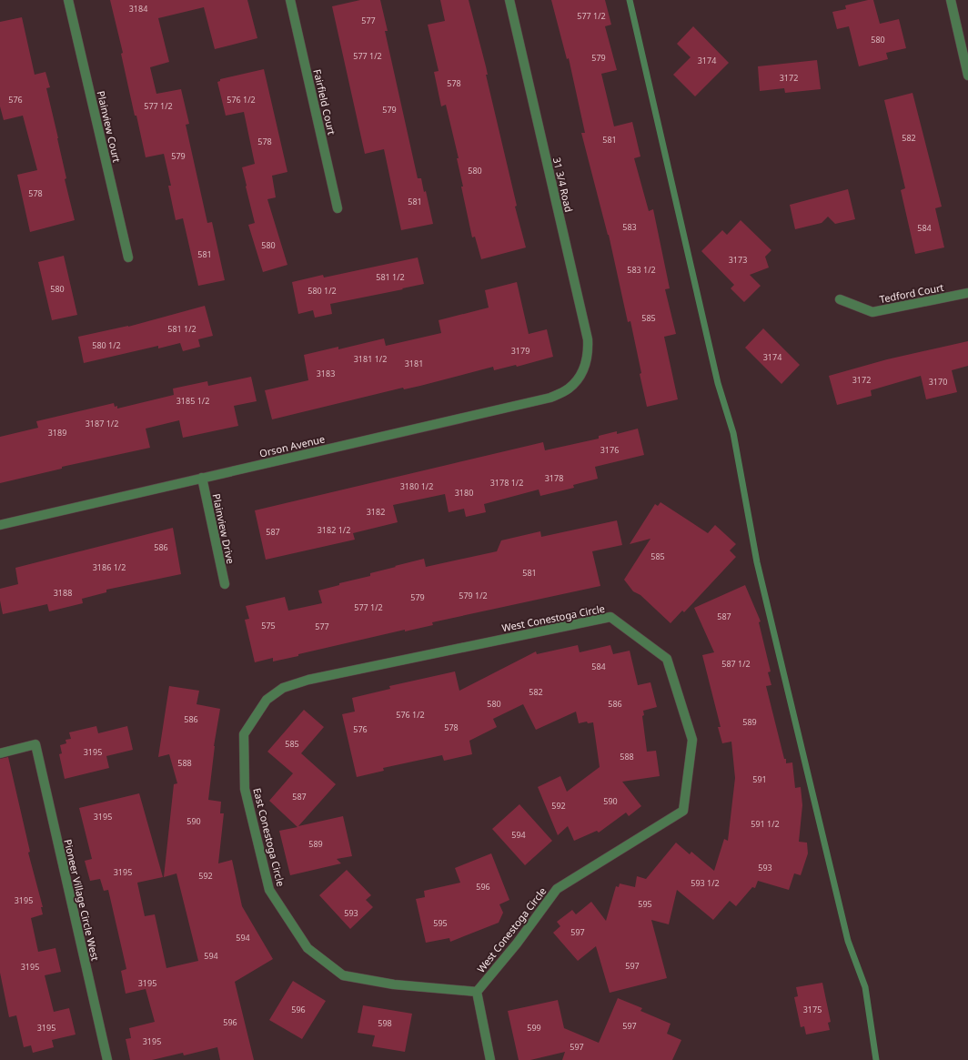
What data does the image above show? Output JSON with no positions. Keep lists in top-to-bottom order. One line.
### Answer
{"streets":{"street":["Fairfield Court","Plainview Court","31 3/4 Road","Tedford Court","Orson Avenue","Plainview Drive","West Conestoga Circle","East Conestoga Circle","Pioneer Village Circle West"]},"crossings":[["31 3/4 Road","Orson Avenue"],["Orson Avenue","Plainview Drive"],["West Conestoga Circle","East Conestoga Circle"]],"house_numbers":["3184","577 1/2","577","580","577 1/2","579","3174","3172","578","576","576 1/2","577 1/2","579","582","581","578","579","580","578","581","583","584","580","581","3173","583 1/2","581 1/2","580","580 1/2","585","581 1/2","580 1/2","3179","3174","3181 1/2","3181","3183","3172","3170","3185 1/2","3187 1/2","3189","3176","3178","3178 1/2","3180 1/2","3180","3182","3182 1/2","587","586","585","3186 1/2","581","3188","579 1/2","579","577 1/2","587","575","577","587 1/2","584","582","580","586","576 1/2","586","589","578","576","585","3195","588","588","591","587","590","592","3195","590","591 1/2","594","589","593","3195","592","593 1/2","596","3195","595","593","595","597","594","594","597","3195","3195","596","3175","596","598","597","3195","599","3195","597"]}
